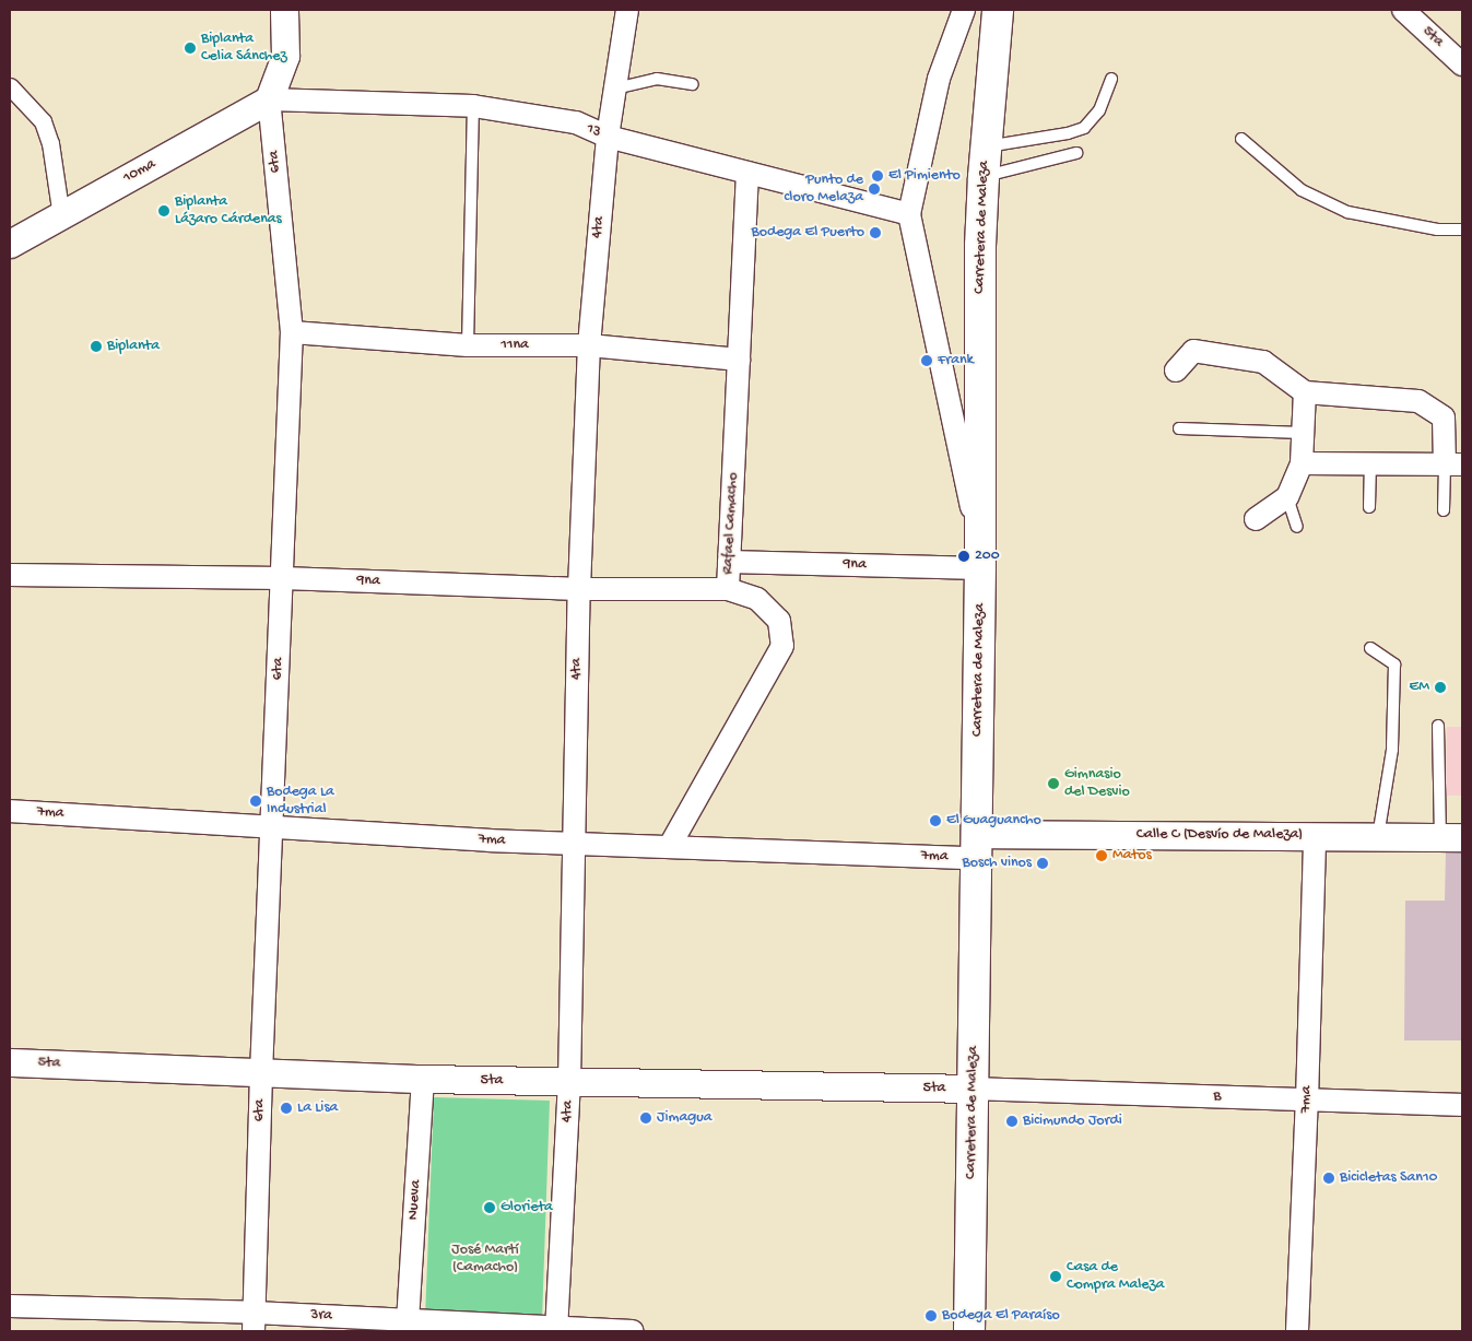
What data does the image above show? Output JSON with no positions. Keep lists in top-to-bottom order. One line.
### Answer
{"streets":{"main road":["Carretera de Maleza"],"street":["5ta","13","6ta","10ma","4ta","11na","Rafael Camacho","9na","7ma","Calle C (Desvío de Maleza)","B","Nueva","3ra"]},"crossings":[["5ta","6ta"],["5ta","4ta"],["5ta","Carretera de Maleza"],["5ta","B"],["5ta","Nueva"],["13","6ta"],["13","10ma"],["13","4ta"],["13","Rafael Camacho"],["6ta","10ma"],["6ta","11na"],["6ta","9na"],["6ta","7ma"],["6ta","3ra"],["4ta","11na"],["4ta","9na"],["4ta","7ma"],["4ta","3ra"],["Carretera de Maleza","9na"],["Carretera de Maleza","7ma"],["Carretera de Maleza","Calle C (Desvío de Maleza)"],["Carretera de Maleza","B"],["11na","Rafael Camacho"],["Rafael Camacho","9na"],["Rafael Camacho","7ma"],["7ma","Calle C (Desvío de Maleza)"],["7ma","B"],["Nueva","3ra"]],"parks":["José Martí (Camacho)"],"places":["Biplanta Celia Sánchez","El Pimiento","Punto de cloro Melaza","Biplanta Lázaro Cárdenas","Bodega El Puerto","Biplanta","Frank","200","EM","Gimnasio del Desvio","Bodega La Industrial","El Guaguancho","Matos","Bosch vinos","La Lisa","Jimagua","Bicimundo Jordi","Bicicletas San10","Glorieta","Casa de Compra Maleza","Bodega El Paraíso"]}
